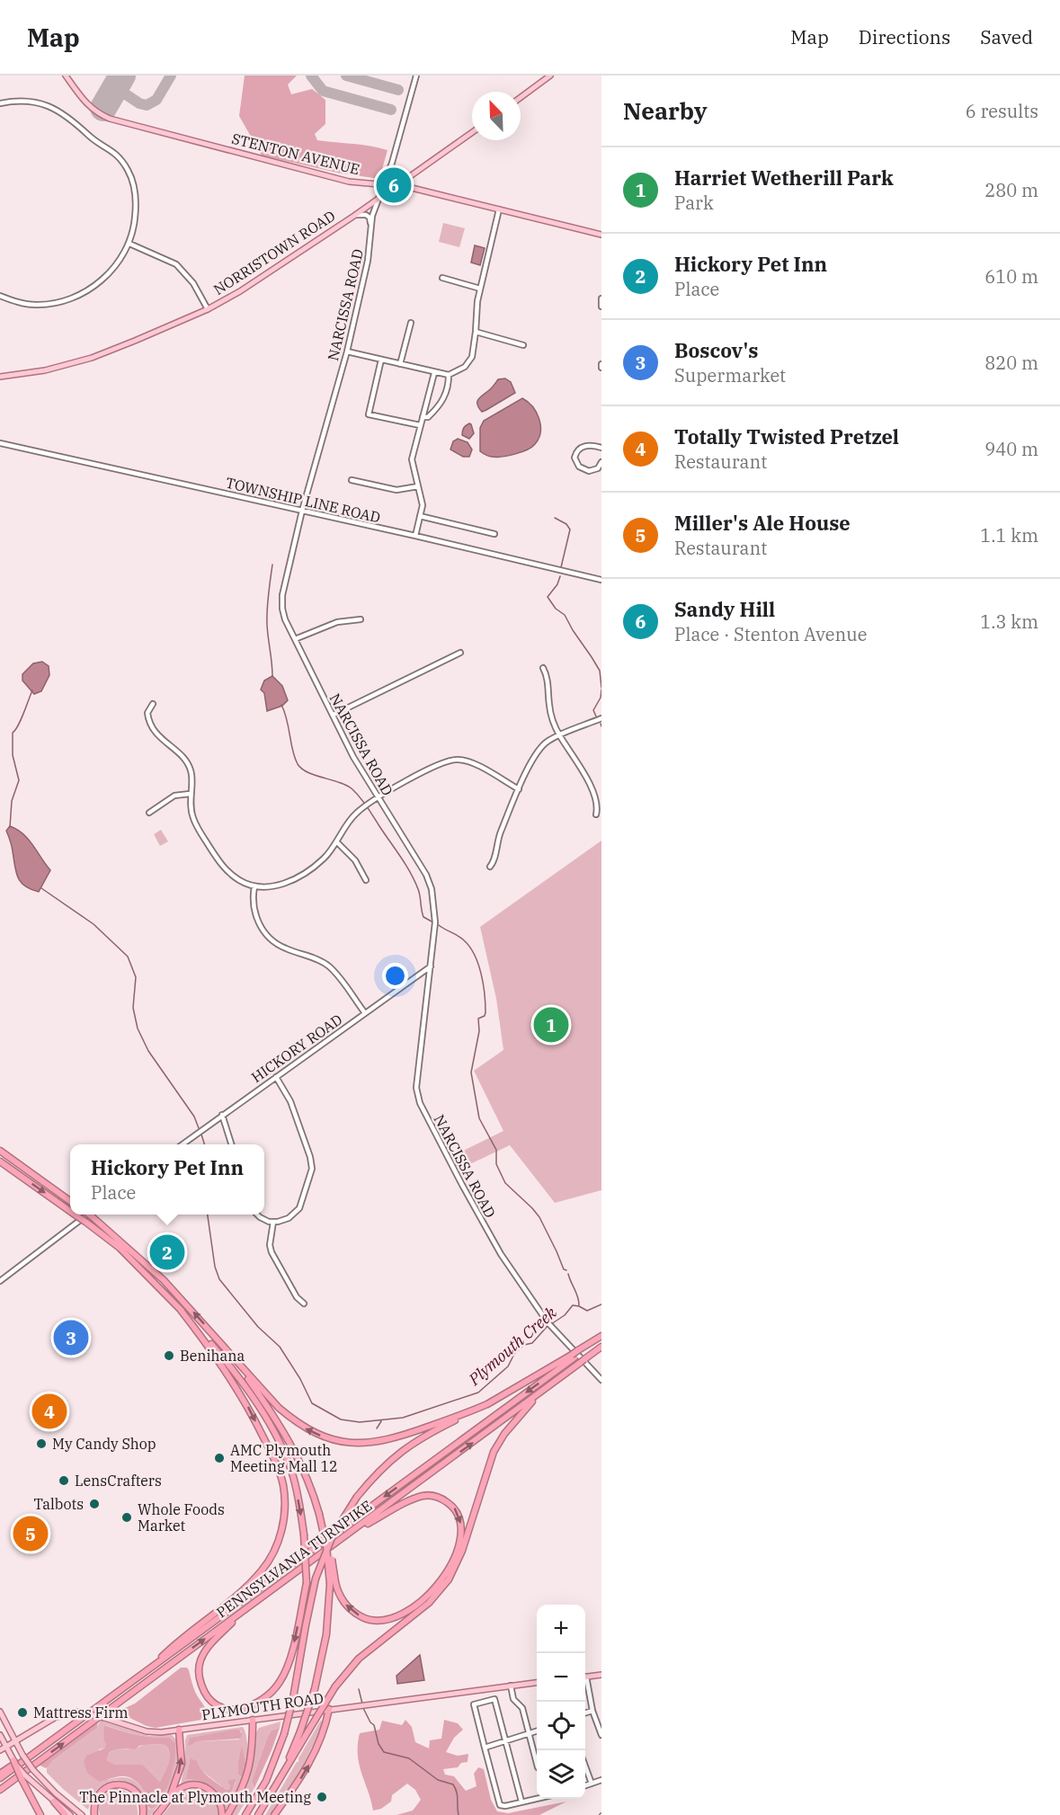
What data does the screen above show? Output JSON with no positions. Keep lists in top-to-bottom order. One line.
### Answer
{"streets":{"highway":["PENNSYLVANIA TURNPIKE"],"main road":["STENTON AVENUE","NORRISTOWN ROAD","PLYMOUTH ROAD"],"street":["NARCISSA ROAD","TOWNSHIP LINE ROAD","HICKORY ROAD"]},"crossings":[["STENTON AVENUE","NORRISTOWN ROAD"],["STENTON AVENUE","NARCISSA ROAD"],["NORRISTOWN ROAD","NARCISSA ROAD"],["NARCISSA ROAD","TOWNSHIP LINE ROAD"],["NARCISSA ROAD","HICKORY ROAD"]],"water":["Plymouth Creek"],"places":["Benihana","My Candy Shop","AMC Plymouth Meeting Mall 12","LensCrafters","Talbots","Whole Foods Market","Mattress Firm","The Pinnacle at Plymouth Meeting"],"north":"top left","page":{"header":"Map","nav":["Map","Directions","Saved"],"heading":["Nearby","6 results"],"list":[{"mark":"1","name":"Harriet Wetherill Park","note":"Park","value":"280 m"},{"mark":"2","name":"Hickory Pet Inn","note":"Place","value":"610 m"},{"mark":"3","name":"Boscov's","note":"Supermarket","value":"820 m"},{"mark":"4","name":"Totally Twisted Pretzel","note":"Restaurant","value":"940 m"},{"mark":"5","name":"Miller's Ale House","note":"Restaurant","value":"1.1 km"},{"mark":"6","name":"Sandy Hill","note":"Place · Stenton Avenue","value":"1.3 km"}],"pins":["6","1","2","3","4","5"],"popup":["Hickory Pet Inn","Place"],"map_buttons":["+","−"]}}
